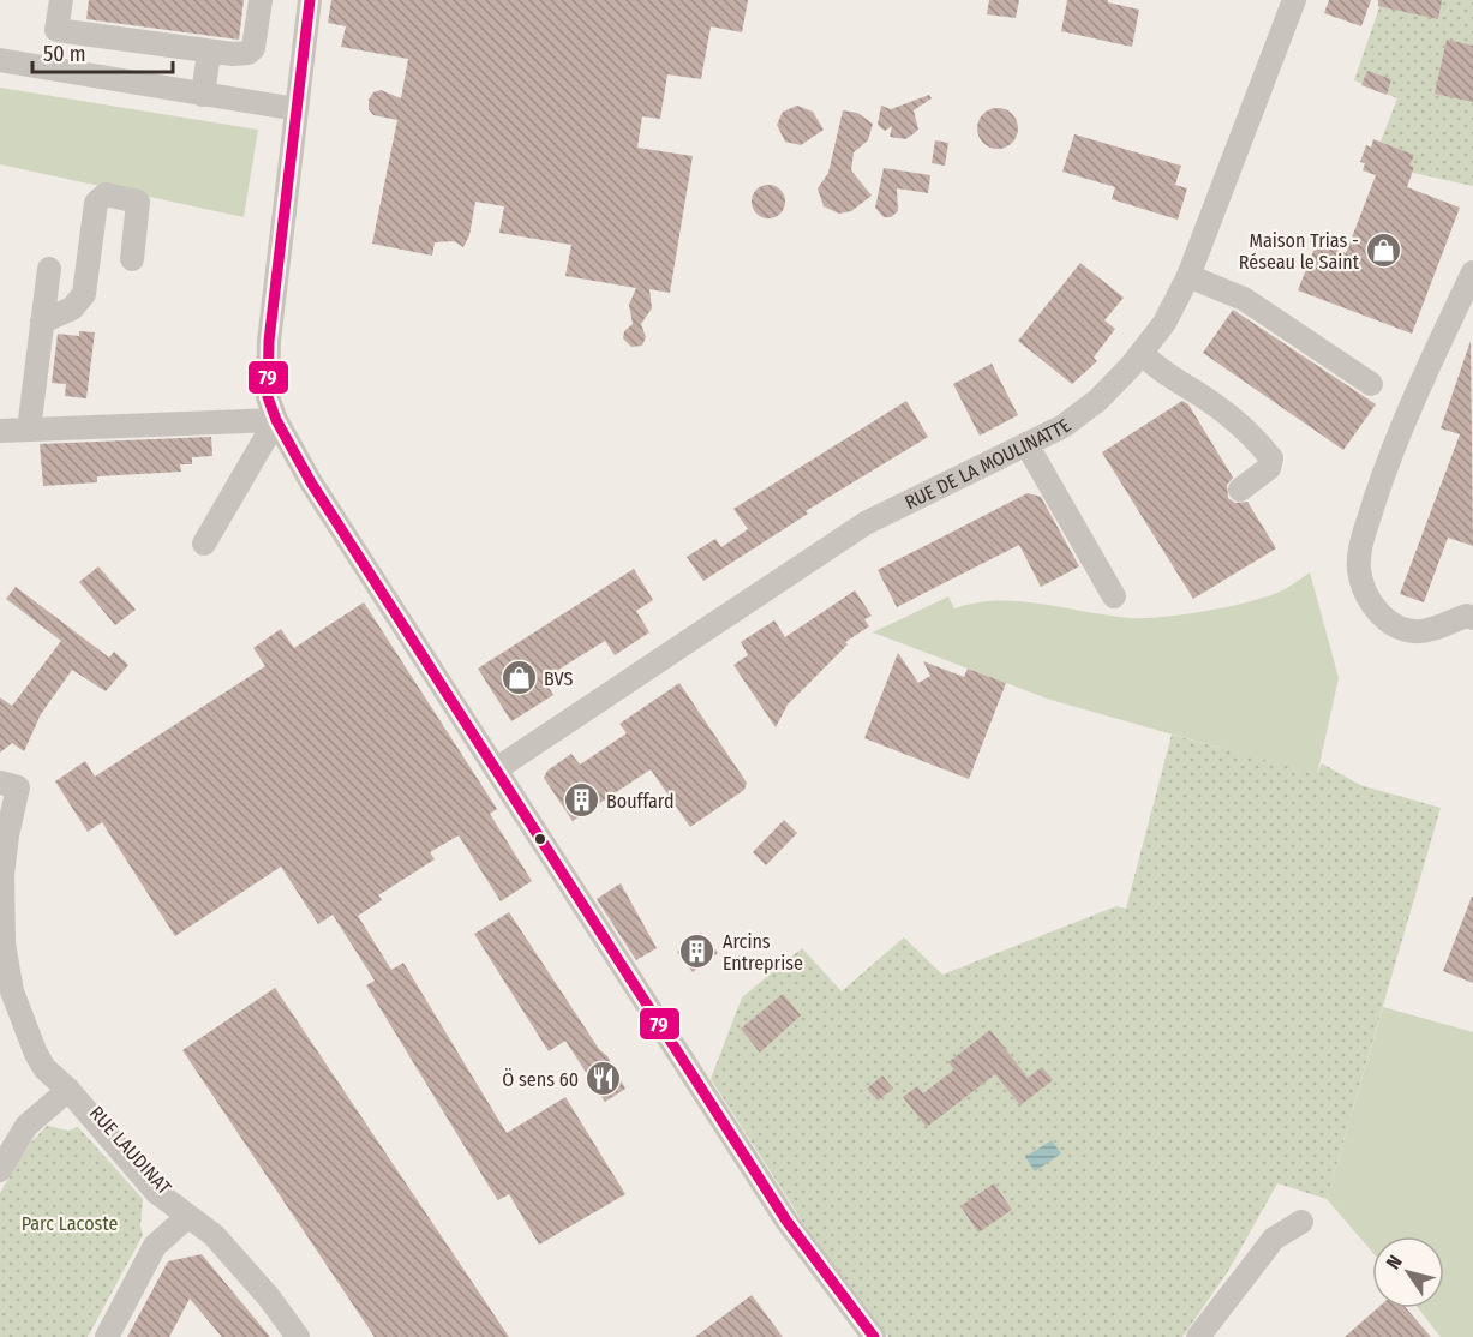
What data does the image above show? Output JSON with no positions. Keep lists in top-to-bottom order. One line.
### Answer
{"streets":{"street":["RUE DE LA MOULINATTE","RUE LAUDINAT"]},"parks":["Parc Lacoste"],"places":{"shop":["Maison Trias - Réseau le Saint","BVS"],"building":["Bouffard","Arcins Entreprise"],"restaurant":["Ö sens 60"]},"lines":["transit line 79"],"scale_bar":"50 m","north":"top left"}
